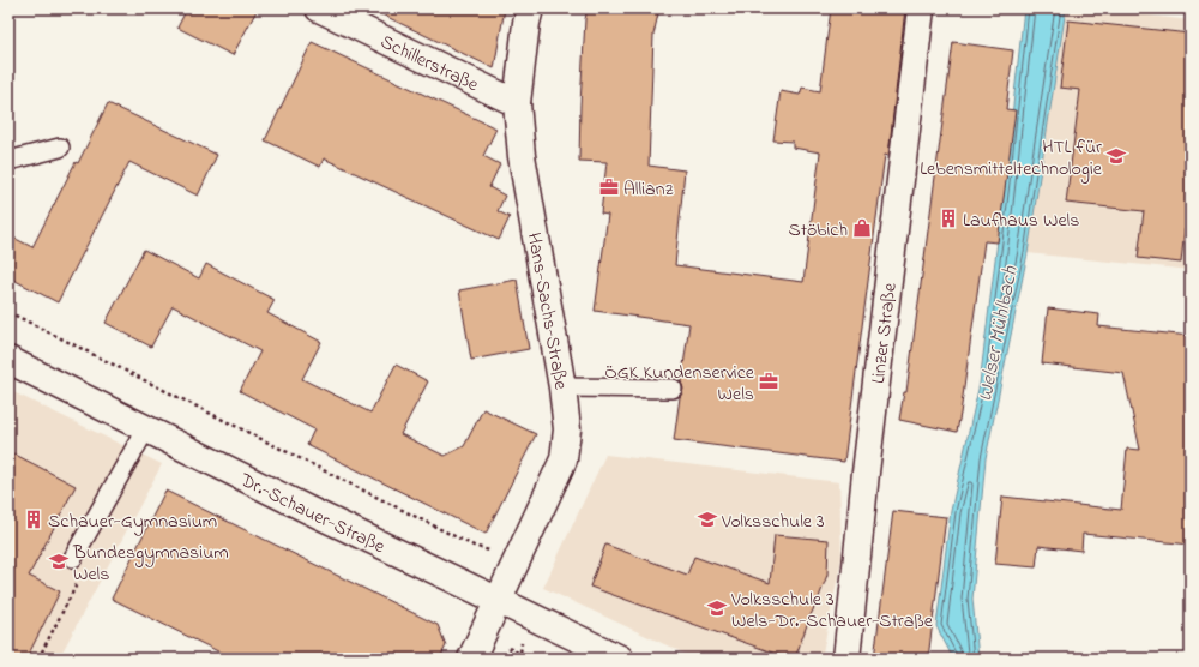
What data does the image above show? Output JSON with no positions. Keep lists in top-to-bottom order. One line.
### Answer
{"streets":{"street":["Schillerstraße","Hans-Sachs-Straße","Linzer Straße","Dr.-Schauer-Straße"]},"crossings":[["Schillerstraße","Hans-Sachs-Straße"],["Hans-Sachs-Straße","Dr.-Schauer-Straße"]],"water":["Welser Mühlbach"],"places":{"school or university":["HTL für Lebensmitteltechnologie","Volksschule 3","Bundesgymnasium Wels","Volksschule 3 Wels-Dr.-Schauer-Straße"],"office":["Allianz","ÖGK Kundenservice Wels"],"building":["Laufhaus Wels","Schauer-Gymnasium"],"shop":["Stöbich"]}}
